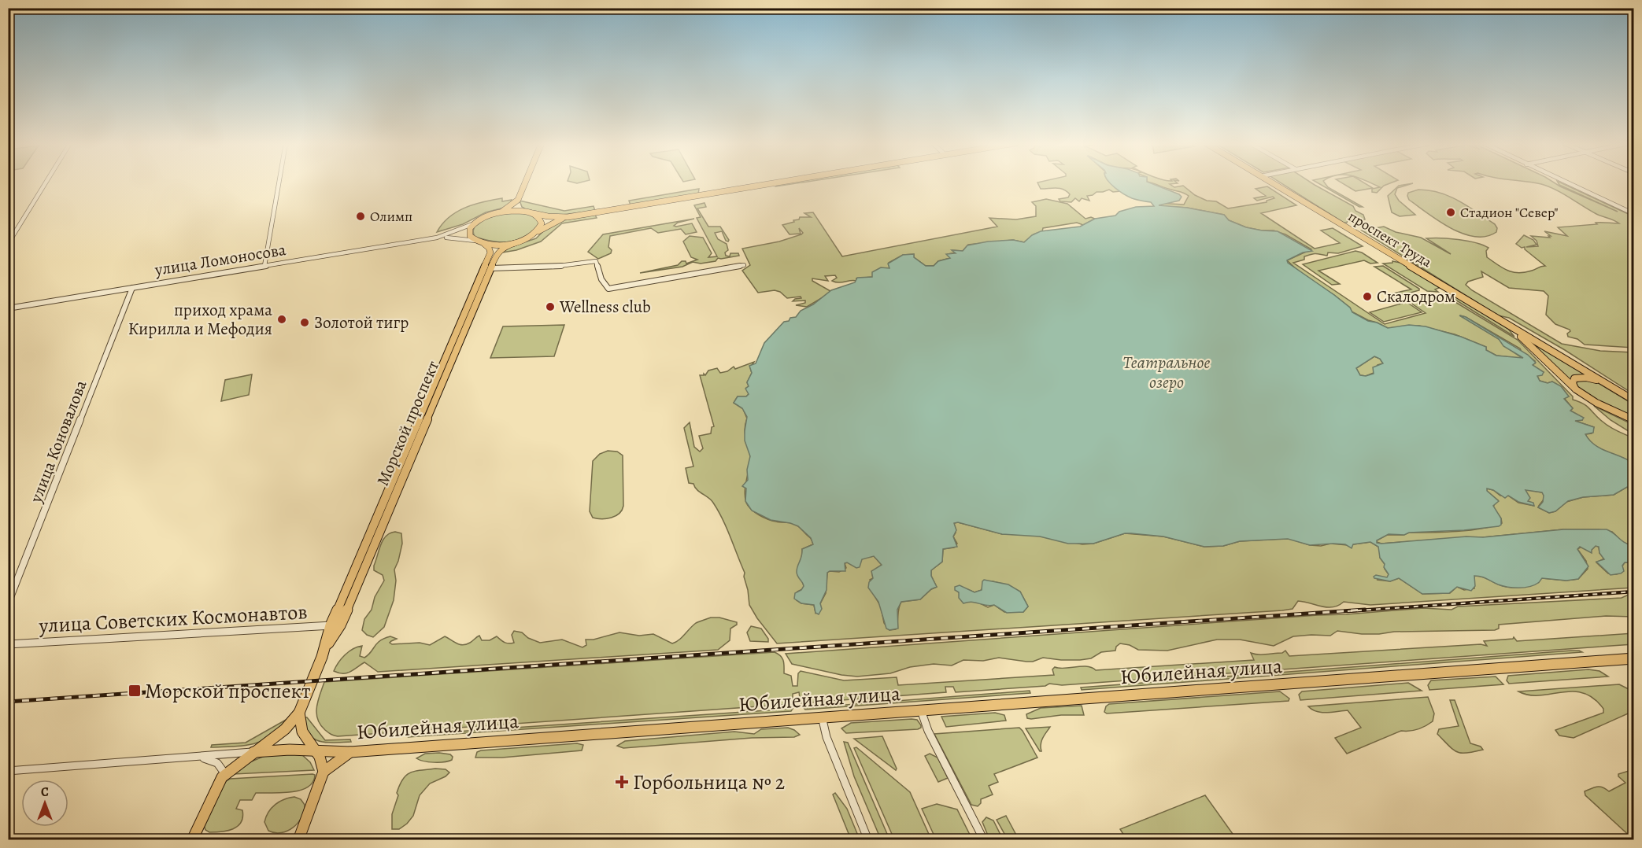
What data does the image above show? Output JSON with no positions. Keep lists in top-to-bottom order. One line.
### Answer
{"streets":{"main road":["проспект Труда","Морской проспект","Юбилейная улица"],"street":["улица Ломоносова","улица Коновалова","улица Советских Космонавтов"]},"crossings":[["улица Ломоносова","улица Коновалова"],["Морской проспект","улица Советских Космонавтов"],["Морской проспект","Юбилейная улица"]],"water":["Театральное озеро"],"places":{"other":["Стадион \"Север\"","Олимп","Скалодром","Wellness club","приход храма Кирилла и Мефодия","Золотой тигр"],"transit":["Морской проспект"],"health":["Горбольница № 2"]},"north":"top"}
